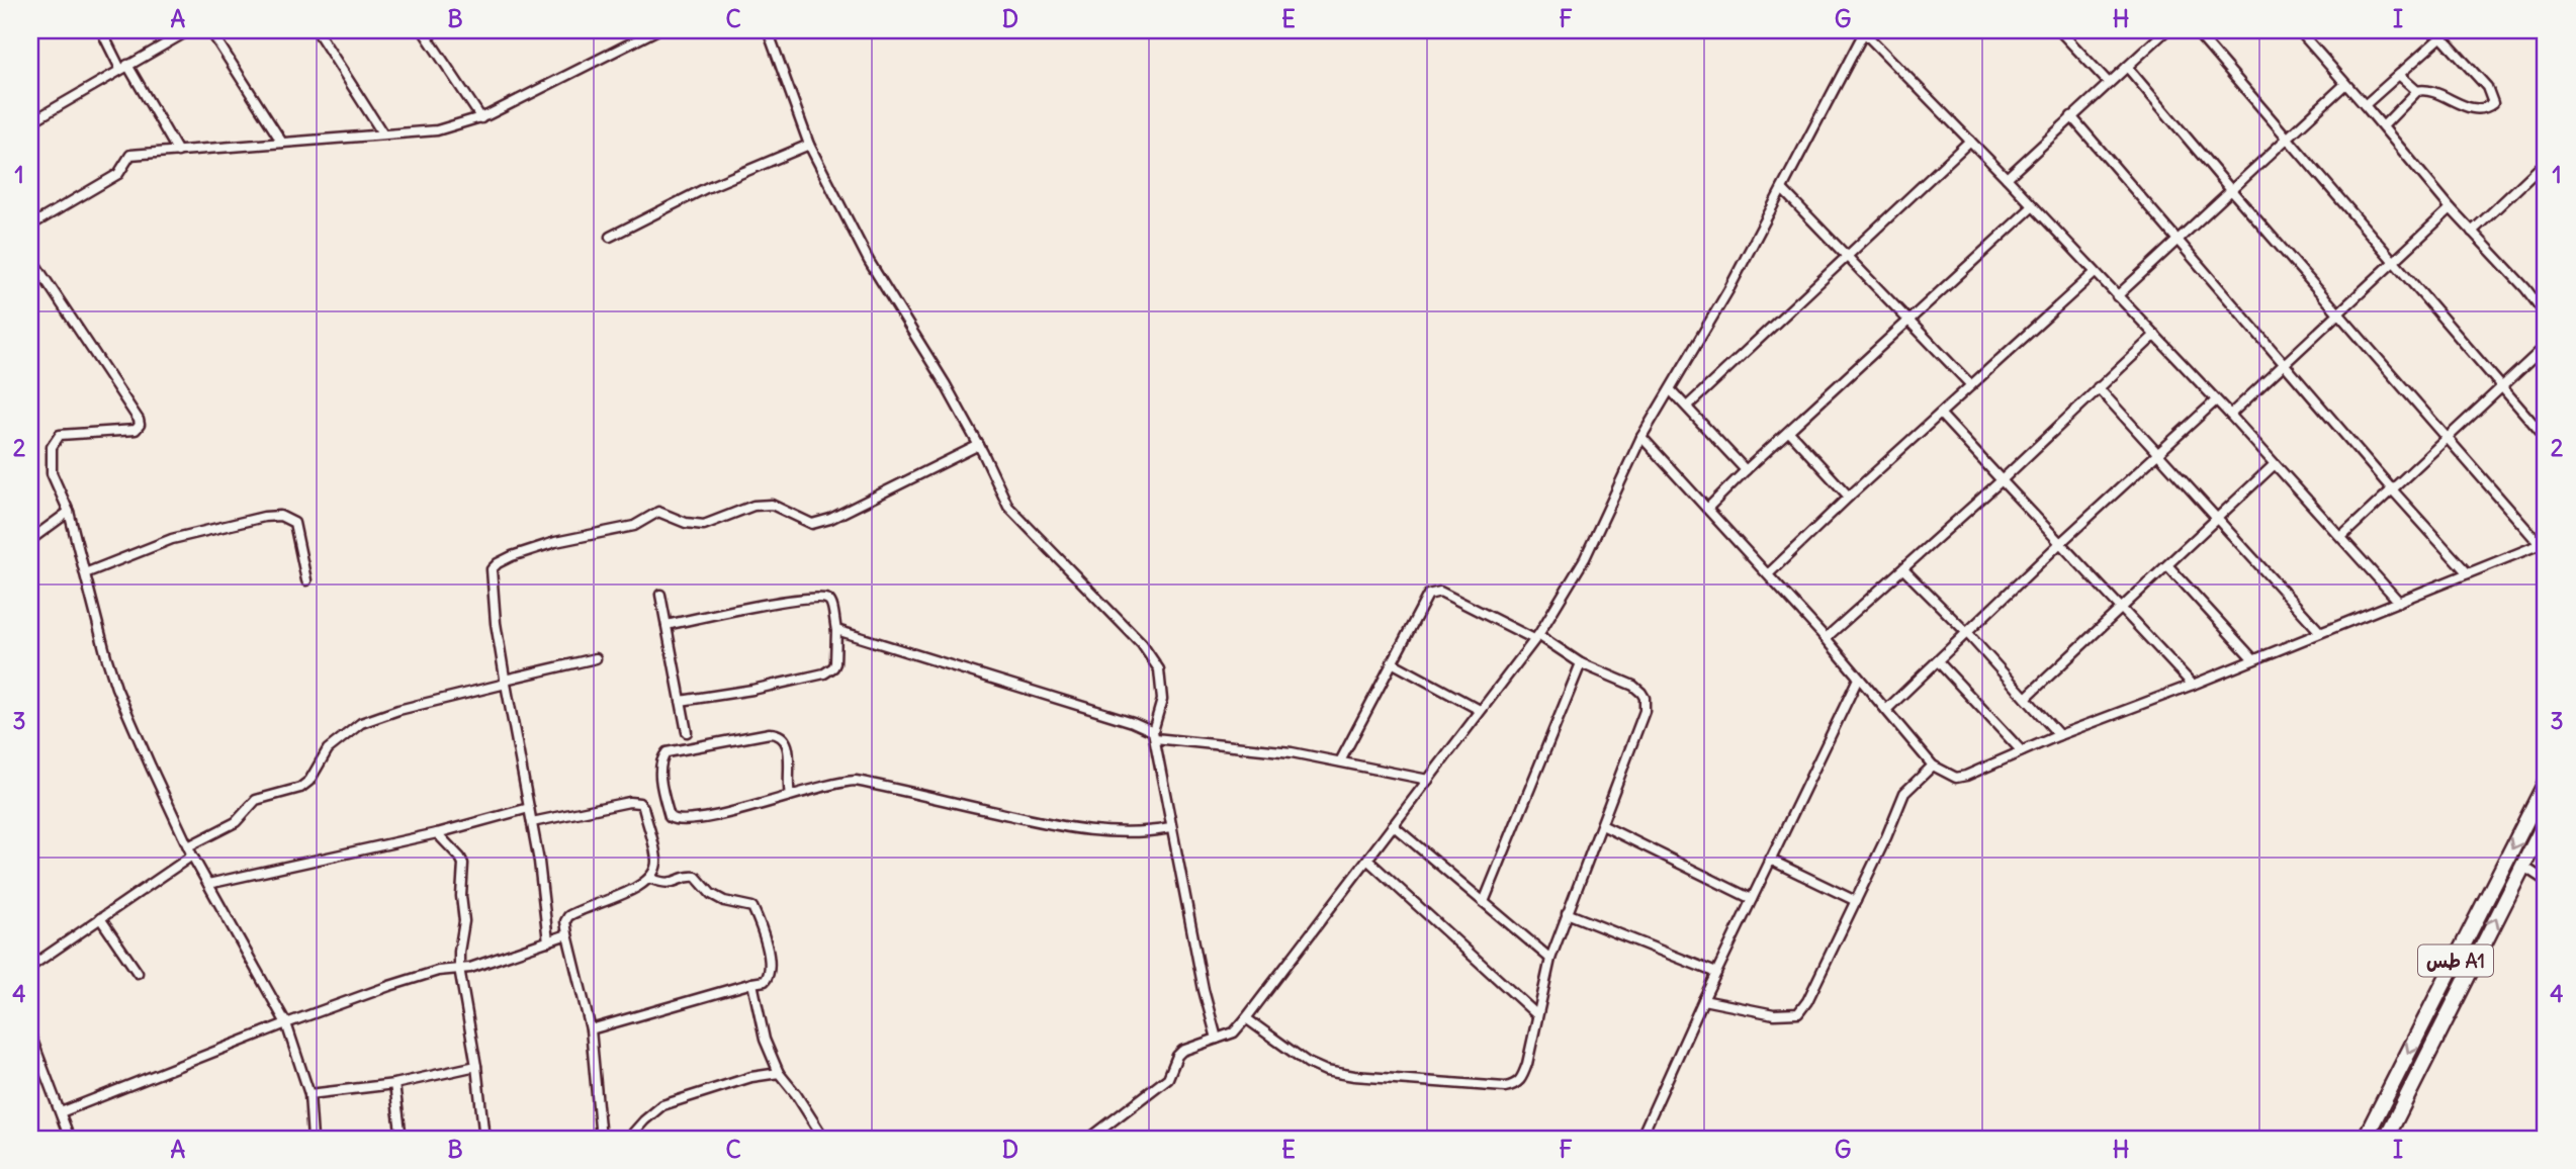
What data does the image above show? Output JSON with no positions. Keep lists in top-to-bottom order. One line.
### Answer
{"streets":{"highway":["طس A1"]},"grid":{"columns":["A","B","C","D","E","F","G","H","I"],"rows":["1","2","3","4"]}}
